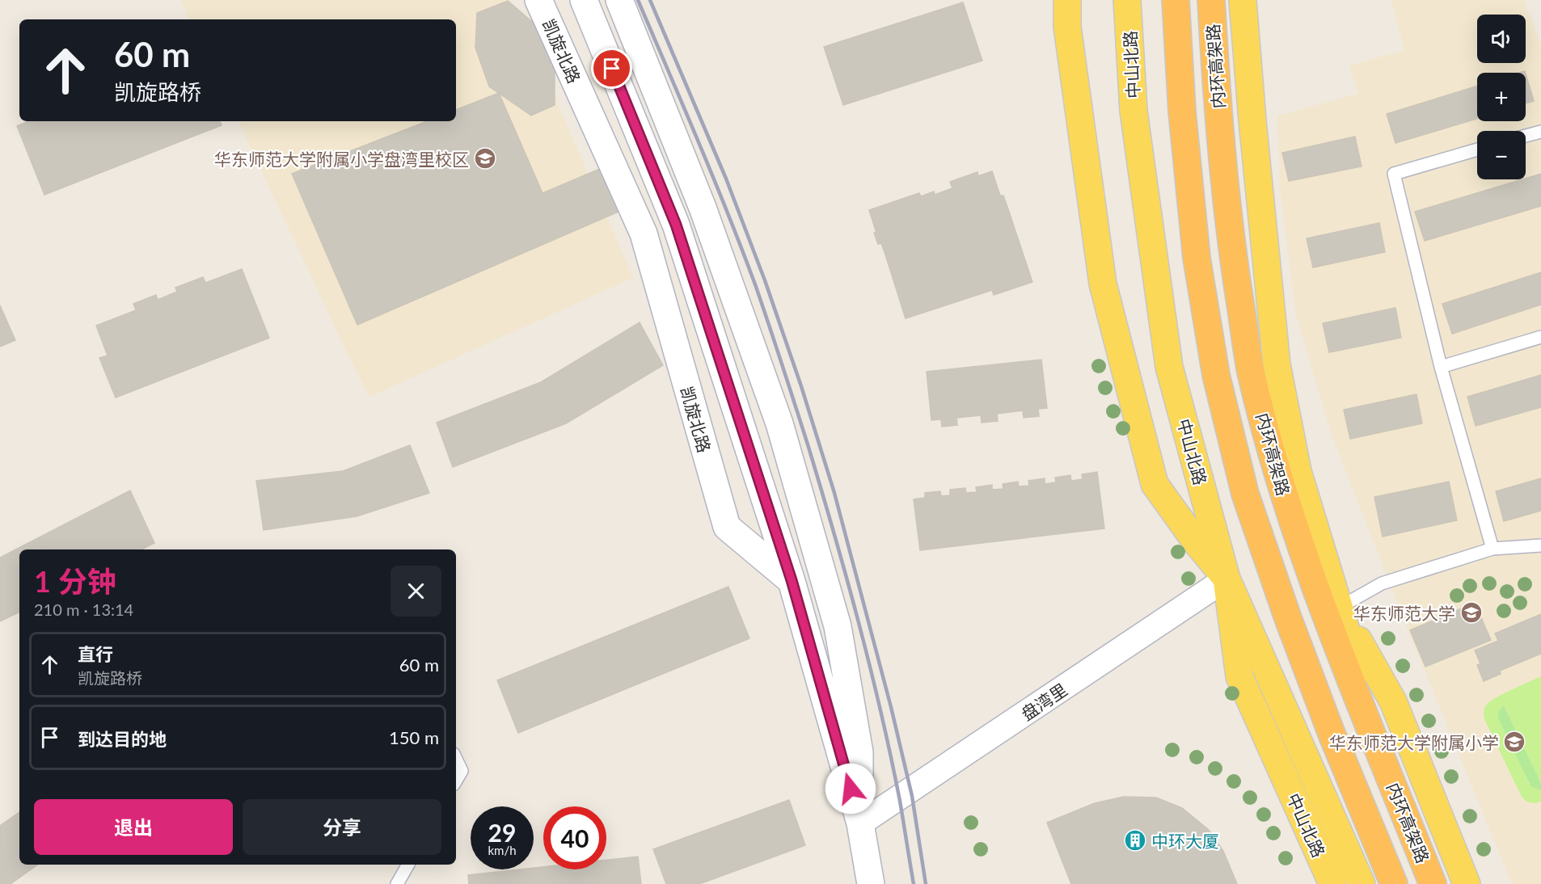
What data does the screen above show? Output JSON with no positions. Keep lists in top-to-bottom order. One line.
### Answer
{"streets":{"highway":["内环高架路"],"main road":["中山北路"],"street":["凯旋北路","盘湾里"]},"crossings":[["中山北路","盘湾里"]],"places":{"school or university":["华东师范大学附属小学盘湾里校区","华东师范大学","华东师范大学附属小学"],"building":["中环大厦"]},"page":{"map_buttons":["+","−"],"turn":["60 m","凯旋路桥"],"heading":["1 分钟","210 m · 13:14"],"list":[{"name":"直行","note":"凯旋路桥","value":"60 m"},{"name":"到达目的地","value":"150 m"}],"buttons":["退出","分享"],"speed":"29 km/h","limit":"40"}}
